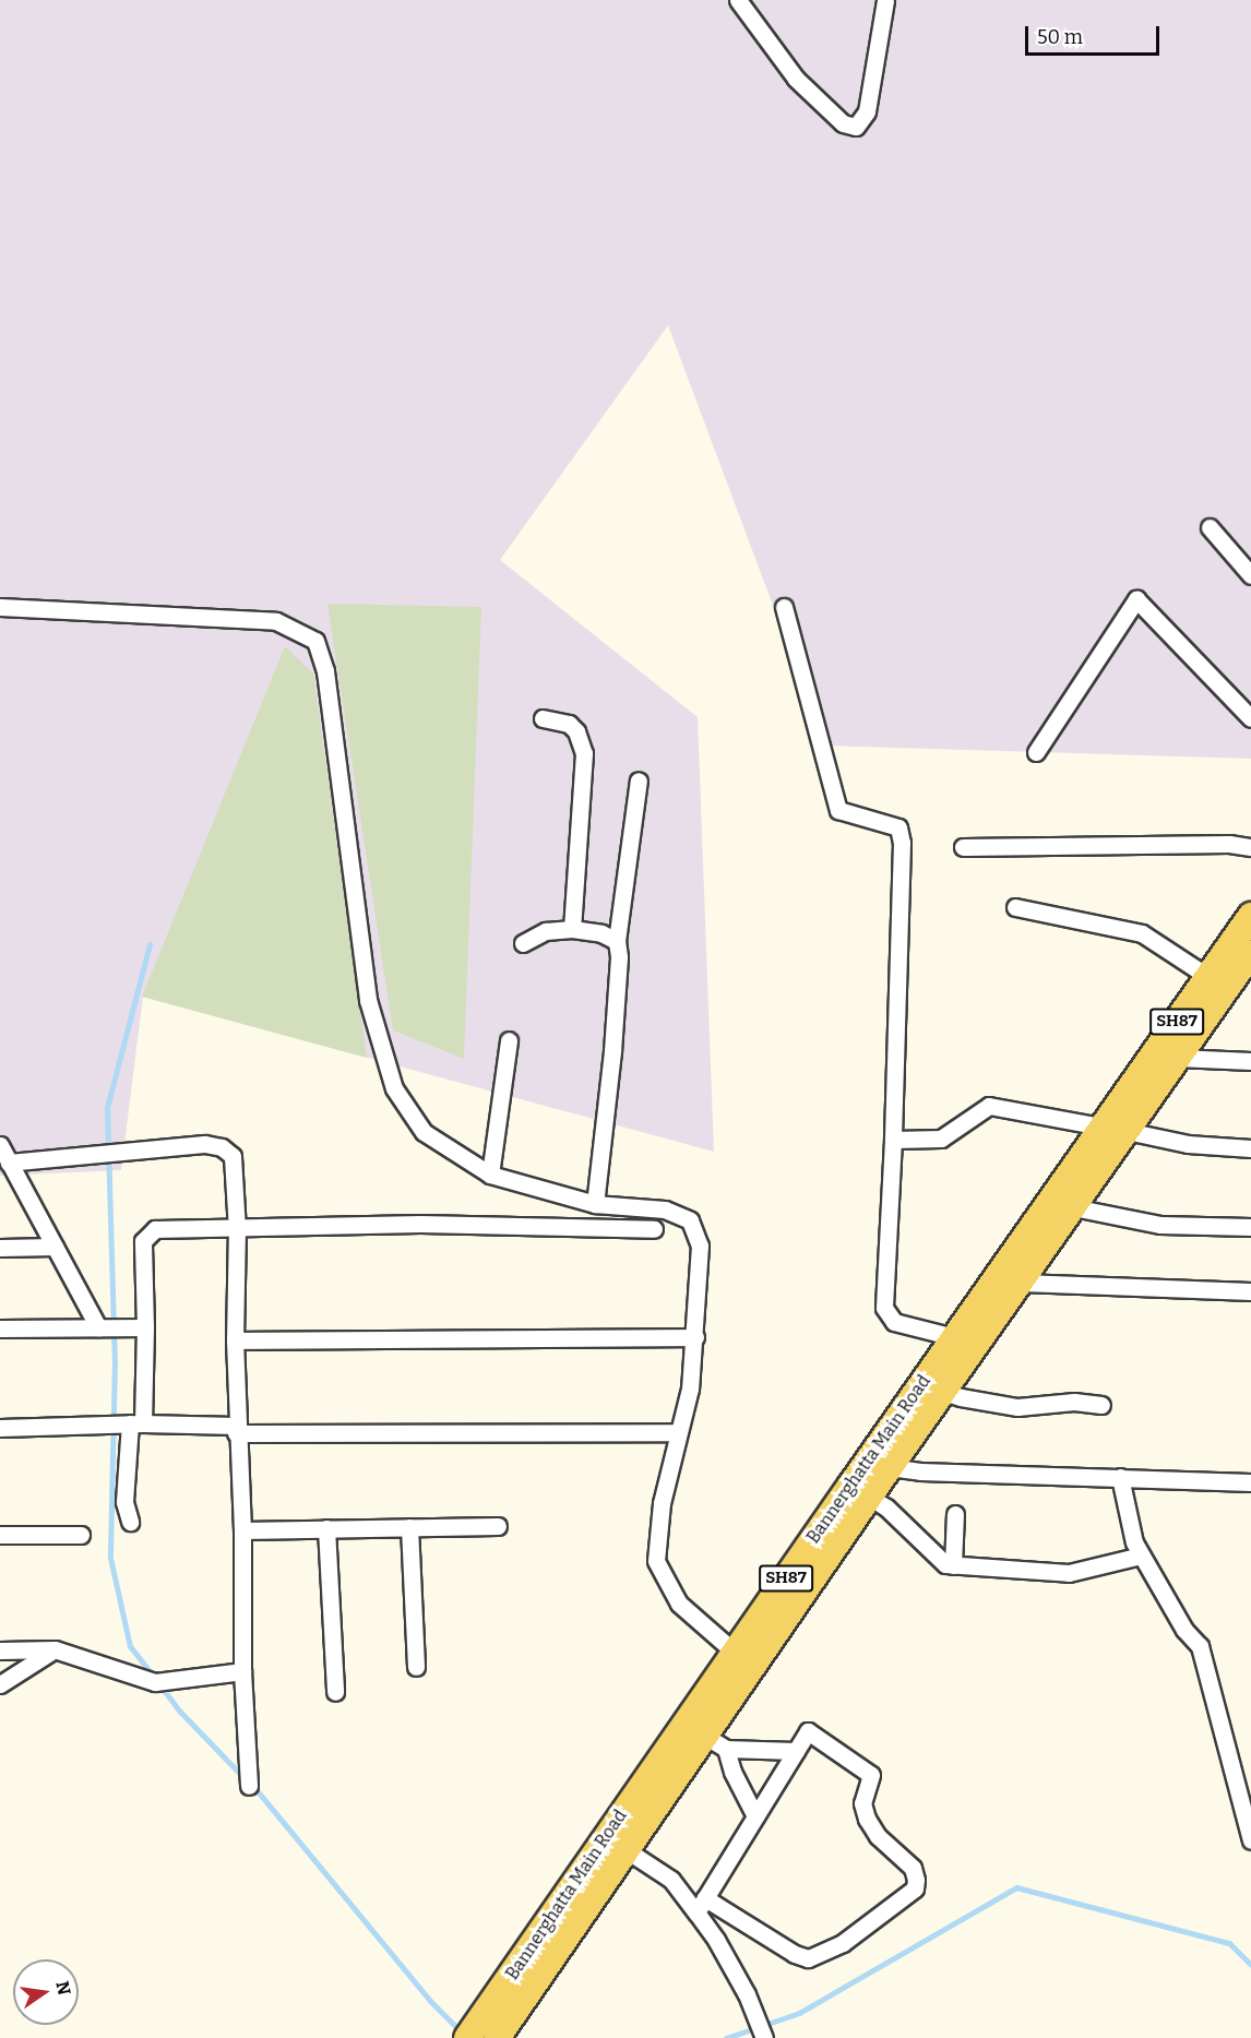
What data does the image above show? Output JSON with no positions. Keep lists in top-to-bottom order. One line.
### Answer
{"streets":{"main road":["SH87","Bannerghatta Main Road"]},"scale_bar":"50 m","north":"right"}
